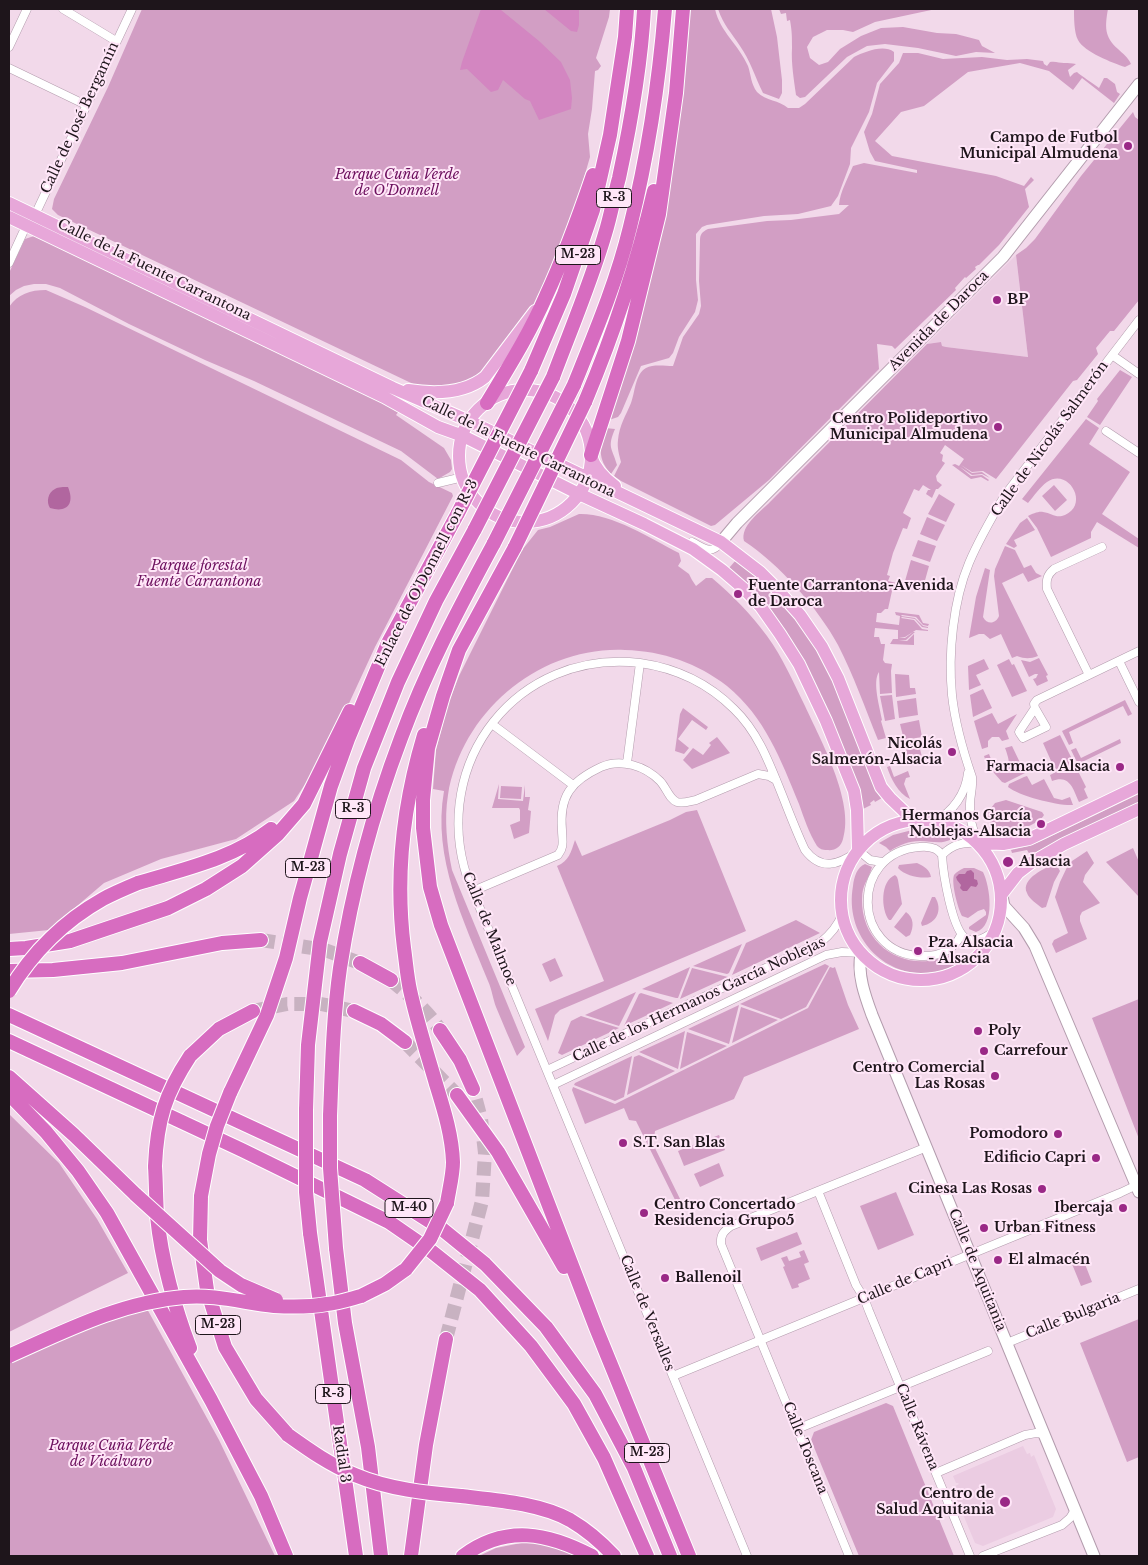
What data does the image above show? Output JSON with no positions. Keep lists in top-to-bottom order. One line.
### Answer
{"streets":{"highway":["R-3","M-23","Enlace de O'Donnell con R-3","M-40","Radial 3"],"main road":["Calle de la Fuente Carrantona"],"street":["Calle de José Bergamín","Avenida de Daroca","Calle de Nicolás Salmerón","Calle de Malmoe","Calle de los Hermanos García Noblejas","Calle de Aquitania","Calle de Capri","Calle de Versalles","Calle Bulgaria","Calle Rávena","Calle Toscana"]},"crossings":[["Calle de José Bergamín","Calle de la Fuente Carrantona"],["Calle de la Fuente Carrantona","Avenida de Daroca"],["Calle de la Fuente Carrantona","Calle de Malmoe"],["Calle de Malmoe","Calle de los Hermanos García Noblejas"],["Calle de Malmoe","Calle de Versalles"],["Calle de los Hermanos García Noblejas","Calle de Aquitania"],["Calle de los Hermanos García Noblejas","Calle de Versalles"],["Calle de Aquitania","Calle de Capri"],["Calle de Aquitania","Calle Bulgaria"],["Calle de Capri","Calle de Versalles"],["Calle de Capri","Calle Rávena"],["Calle de Capri","Calle Toscana"],["Calle Rávena","Calle Toscana"]],"parks":["Parque Cuña Verde de O'Donnell","Parque forestal Fuente Carrantona","Parque Cuña Verde de Vicálvaro"],"places":["Campo de Futbol Municipal Almudena","BP","Centro Polideportivo Municipal Almudena","Fuente Carrantona-Avenida de Daroca","Nicolás Salmerón-Alsacia","Farmacia Alsacia","Hermanos García Noblejas-Alsacia","Alsacia","Pza. Alsacia - Alsacia","Poly","Carrefour","Centro Comercial Las Rosas","Pomodoro","S.T. San Blas","Edificio Capri","Cinesa Las Rosas","Ibercaja","Centro Concertado Residencia Grupo5","Urban Fitness","El almacén","Ballenoil","Centro de Salud Aquitania"]}
